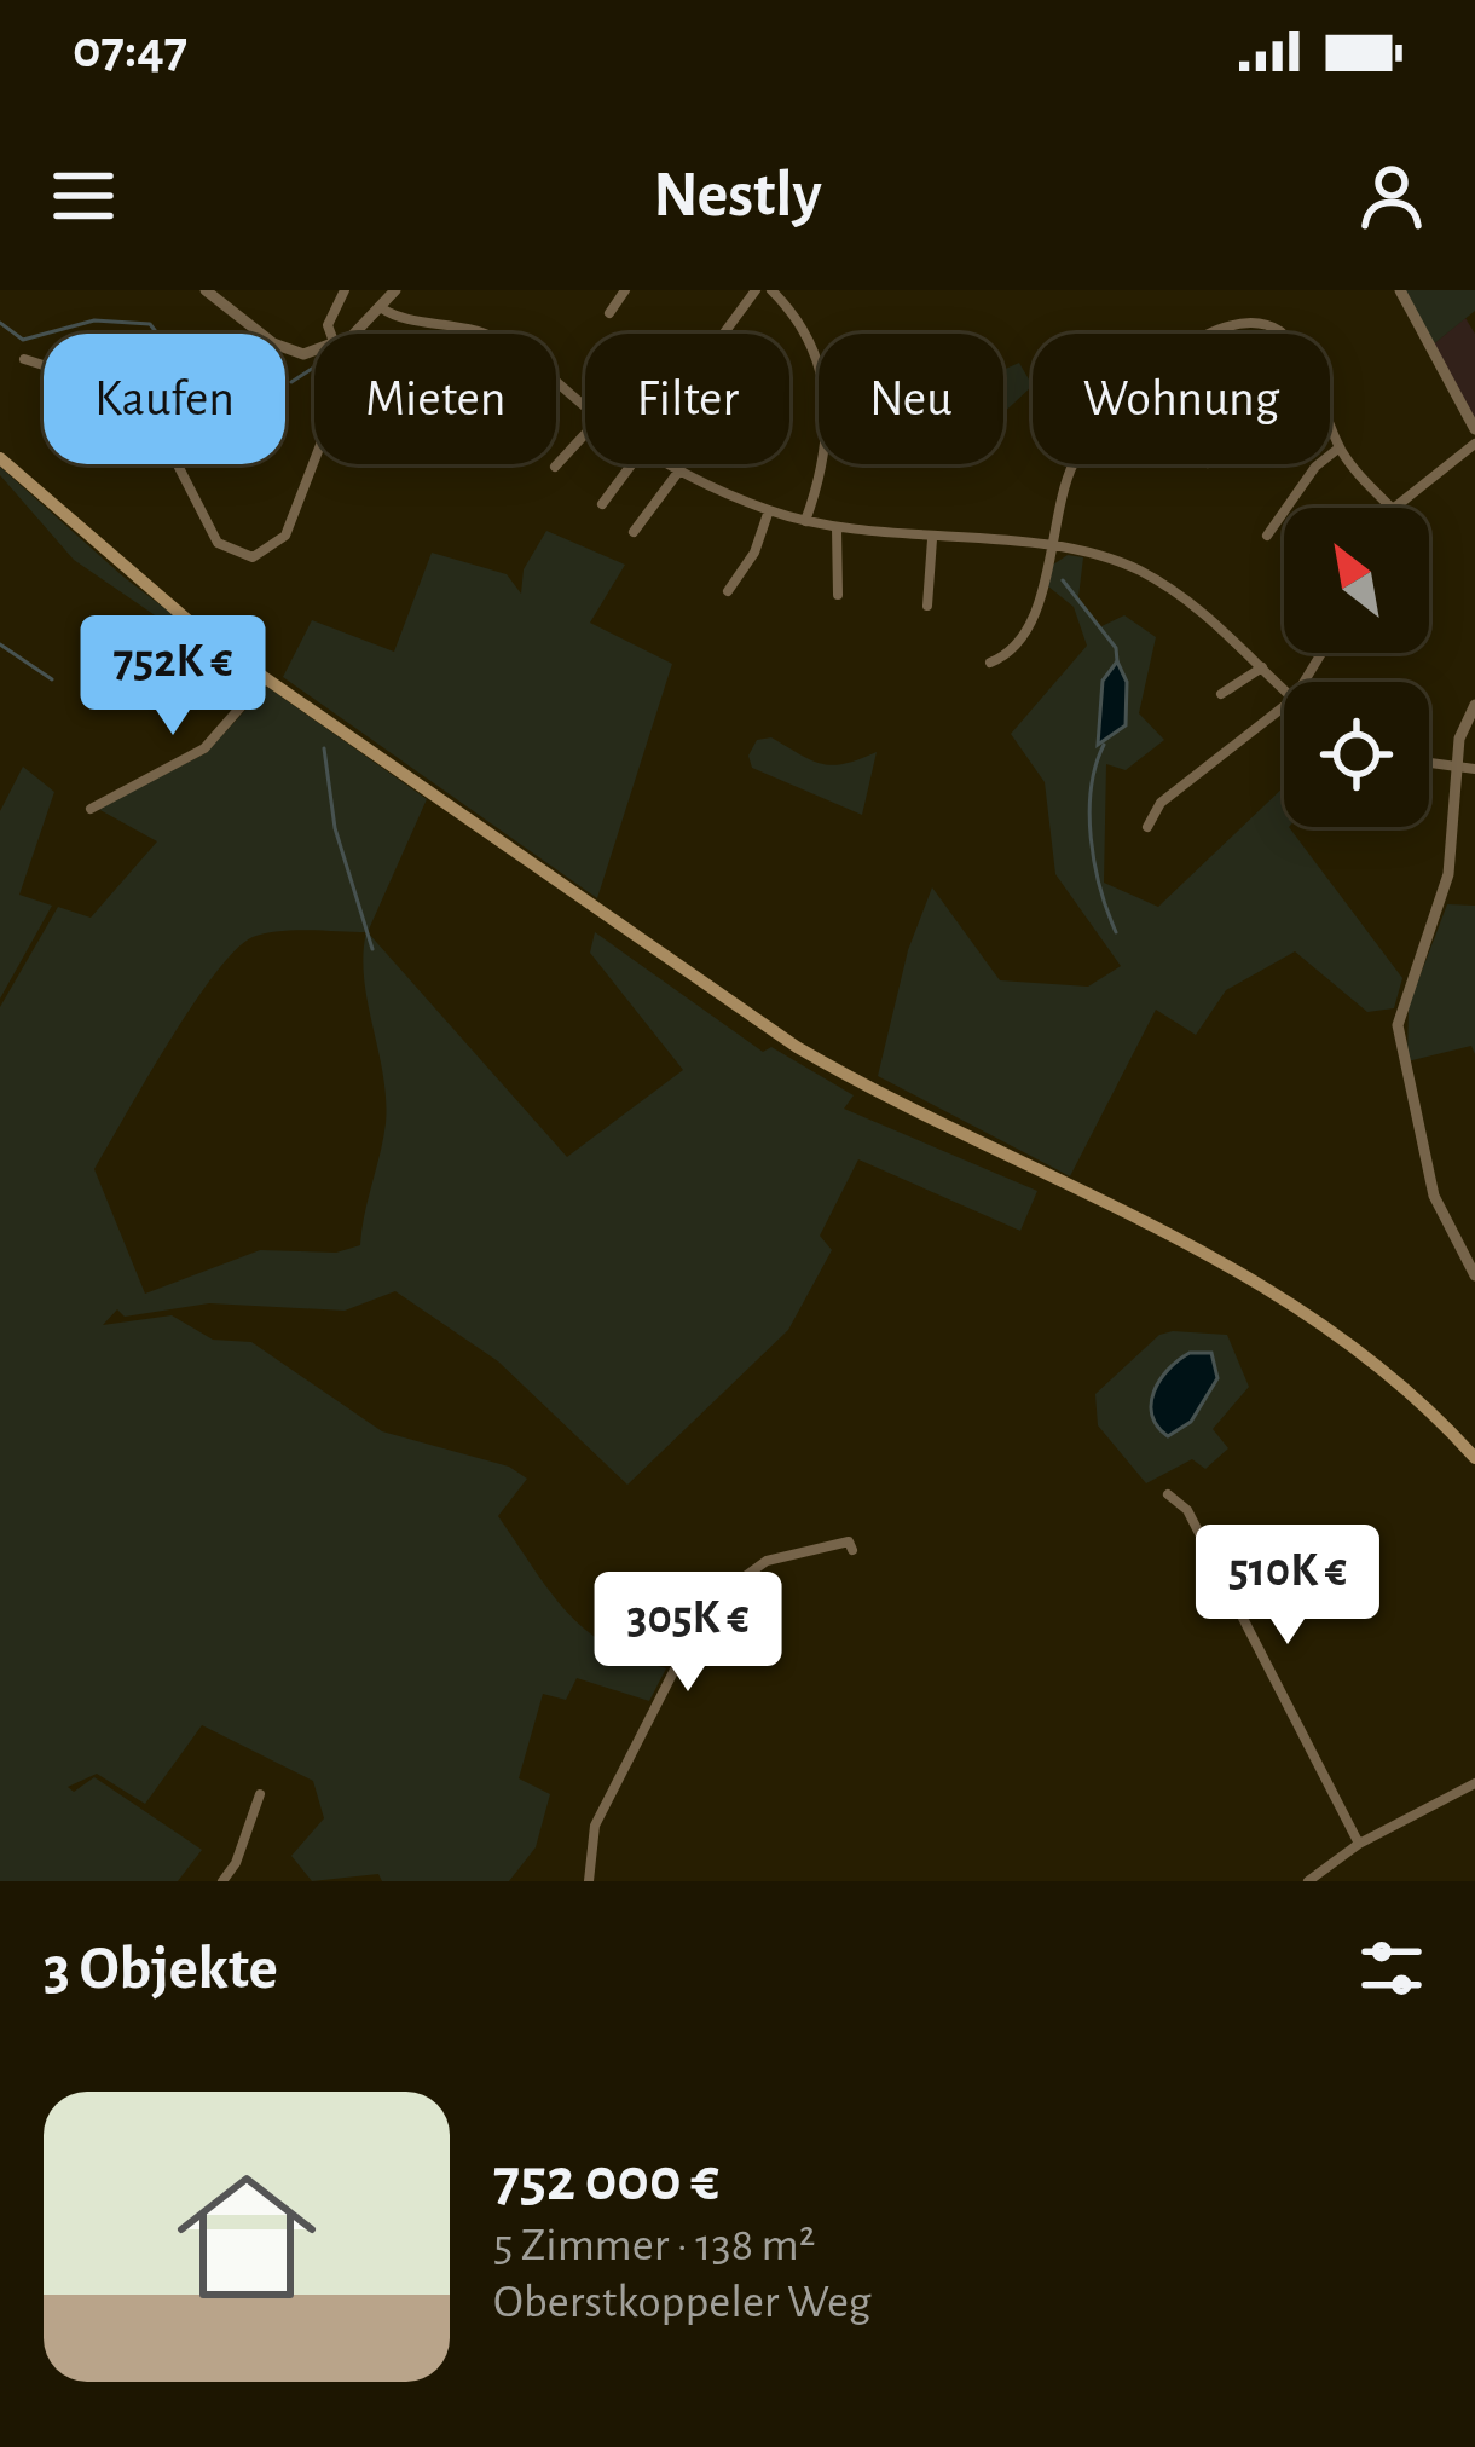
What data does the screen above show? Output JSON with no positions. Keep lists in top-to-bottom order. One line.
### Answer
{"north":"top left","page":{"status":"07:47","header":"Nestly","chip":["Kaufen","Mieten","Filter","Neu","Wohnung"],"price":["752K €","510K €","305K €"],"heading":"3 Objekte","list":[{"name":"752 000 €","note":"5 Zimmer · 138 m² · Oberstkoppeler Weg"}]}}
